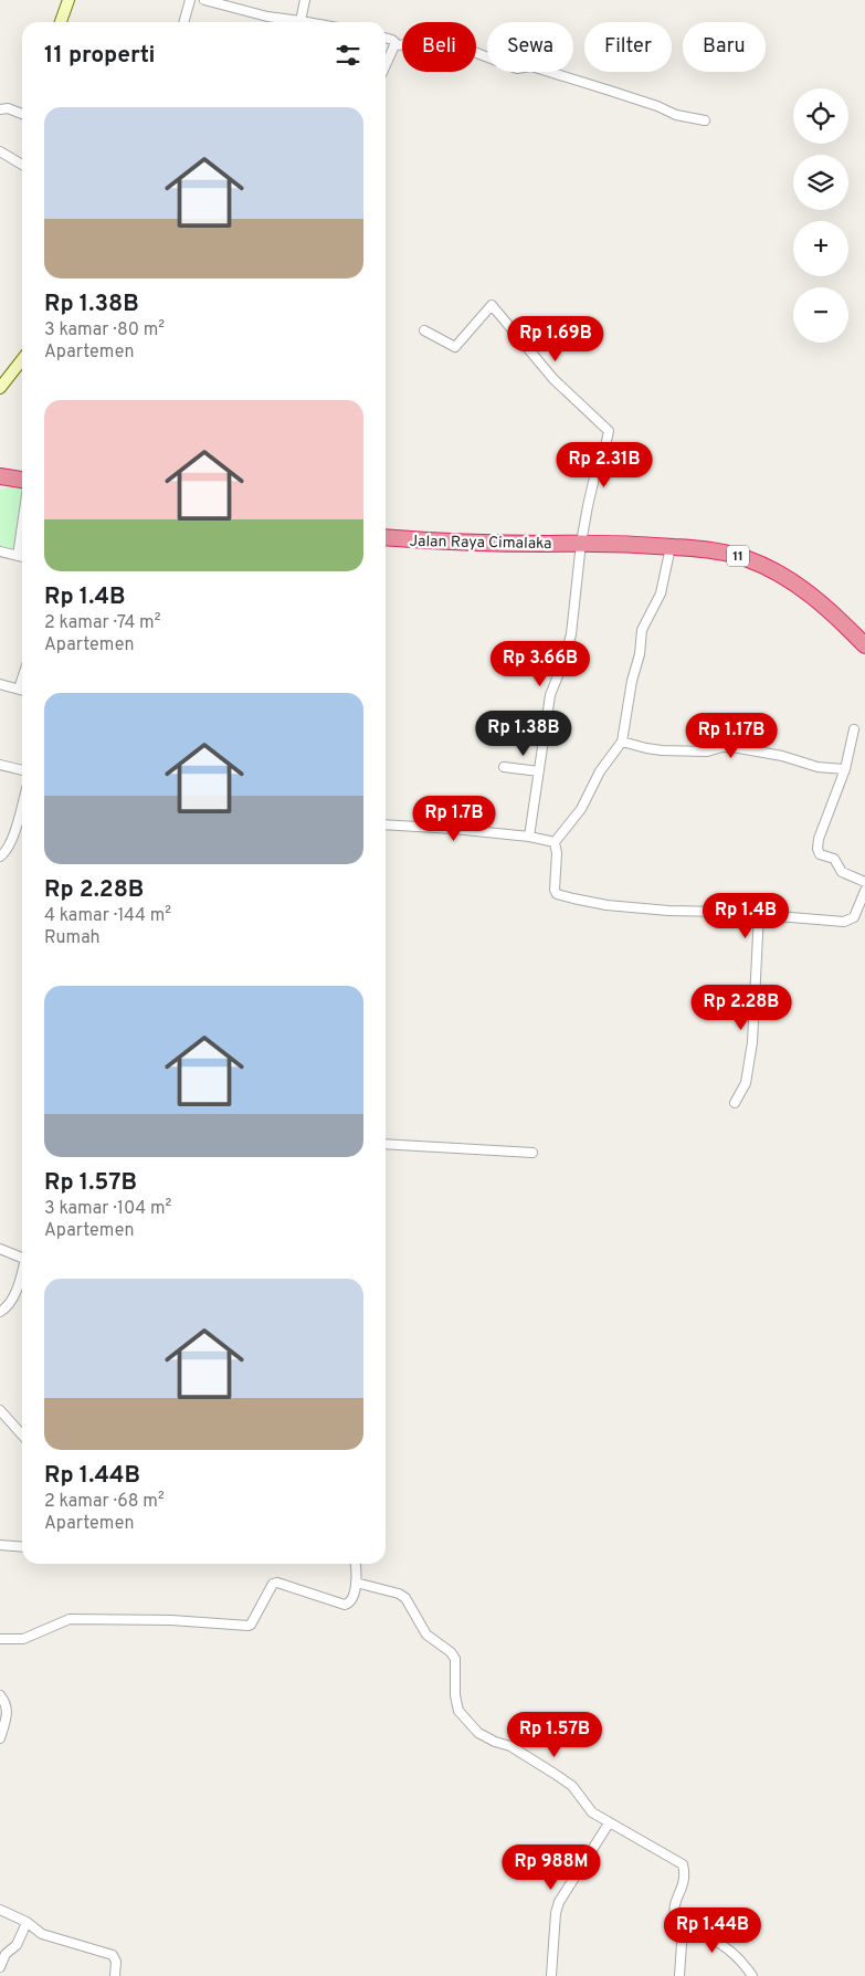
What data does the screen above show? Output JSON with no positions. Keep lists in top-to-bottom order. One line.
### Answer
{"streets":{"highway":["Jalan Raya Cimalaka","11"]},"crossings":[["Jalan Raya Cimalaka","11"]],"page":{"chip":["Beli","Sewa","Filter","Baru"],"heading":"11 properti","map_buttons":["+","−"],"list":[{"name":"Rp 1.38B","note":"3 kamar · 80 m² · Apartemen"},{"name":"Rp 1.4B","note":"2 kamar · 74 m² · Apartemen"},{"name":"Rp 2.28B","note":"4 kamar · 144 m² · Rumah"},{"name":"Rp 1.57B","note":"3 kamar · 104 m² · Apartemen"},{"name":"Rp 1.44B","note":"2 kamar · 68 m² · Apartemen"}],"price":["Rp 1.69B","Rp 2.31B","Rp 3.66B","Rp 1.38B","Rp 1.17B","Rp 1.7B","Rp 1.4B","Rp 2.28B","Rp 1.57B","Rp 988M","Rp 1.44B"]}}
